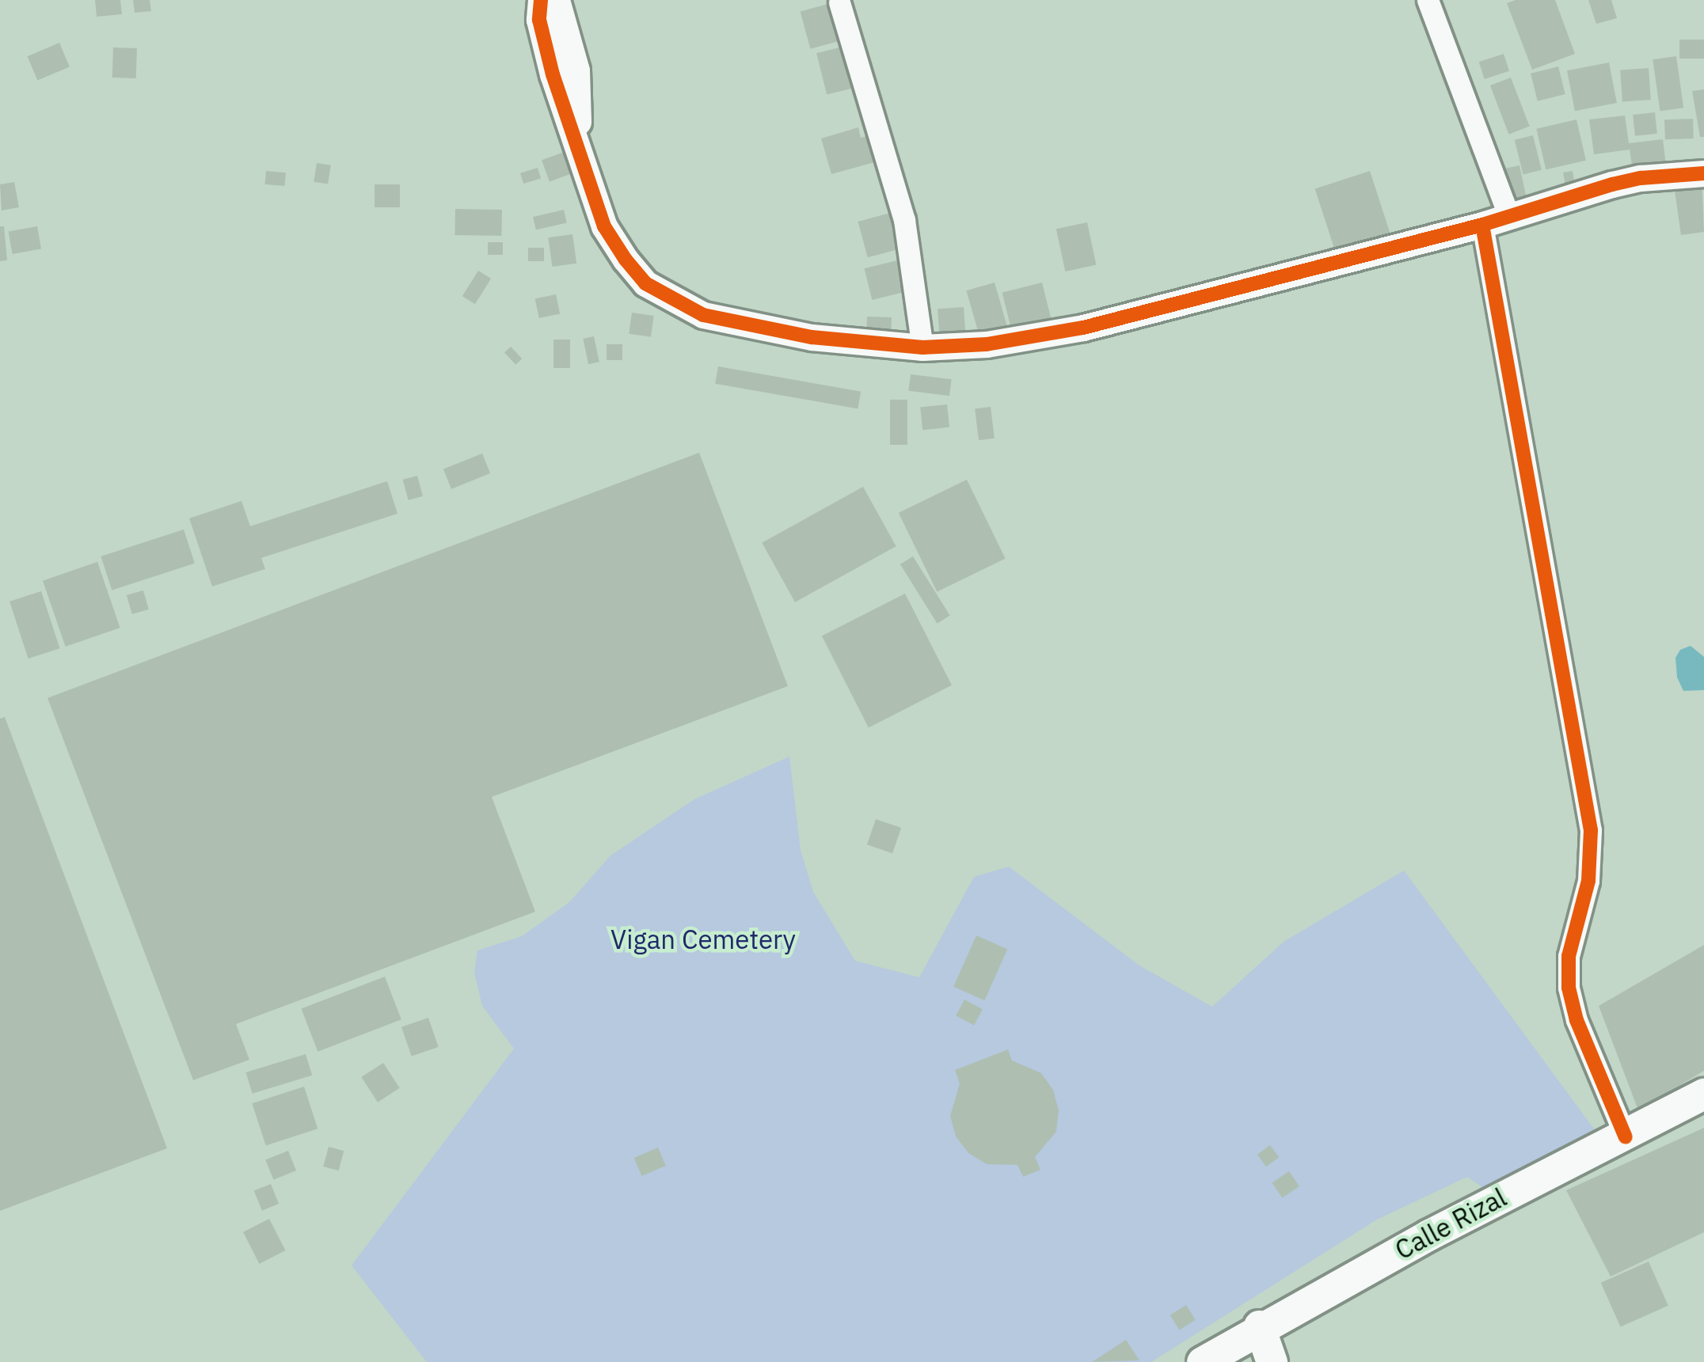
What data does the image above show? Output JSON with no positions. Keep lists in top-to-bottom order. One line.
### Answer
{"streets":{"main road":["Calle Rizal"]},"parks":["Vigan Cemetery"]}
